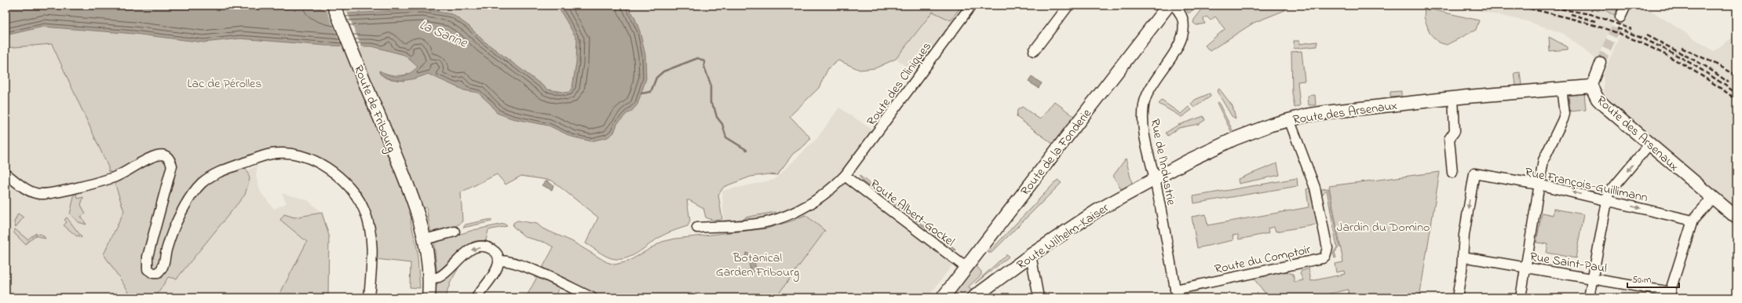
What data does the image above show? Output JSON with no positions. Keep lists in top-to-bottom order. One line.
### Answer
{"streets":{"main road":["Route de Fribourg","Route des Arsenaux","Route de la Fonderie","Route Wilhelm-Kaiser"],"street":["Route des Cliniques","Rue de l'Industrie","Rue François-Guillimann","Route Albert-Gockel","Route du Comptoir","Rue Saint-Paul"]},"crossings":[["Route des Cliniques","Route Albert-Gockel"],["Route des Arsenaux","Rue de l'Industrie"],["Route des Arsenaux","Route Wilhelm-Kaiser"],["Route des Arsenaux","Route du Comptoir"],["Route de la Fonderie","Route Albert-Gockel"],["Rue de l'Industrie","Route Wilhelm-Kaiser"],["Rue de l'Industrie","Route du Comptoir"],["Rue François-Guillimann","Rue Saint-Paul"]],"water":["La Sarine"],"parks":["Lac de Pérolles","Jardin du Domino","Botanical Garden Fribourg"],"scale_bar":"50 m"}
